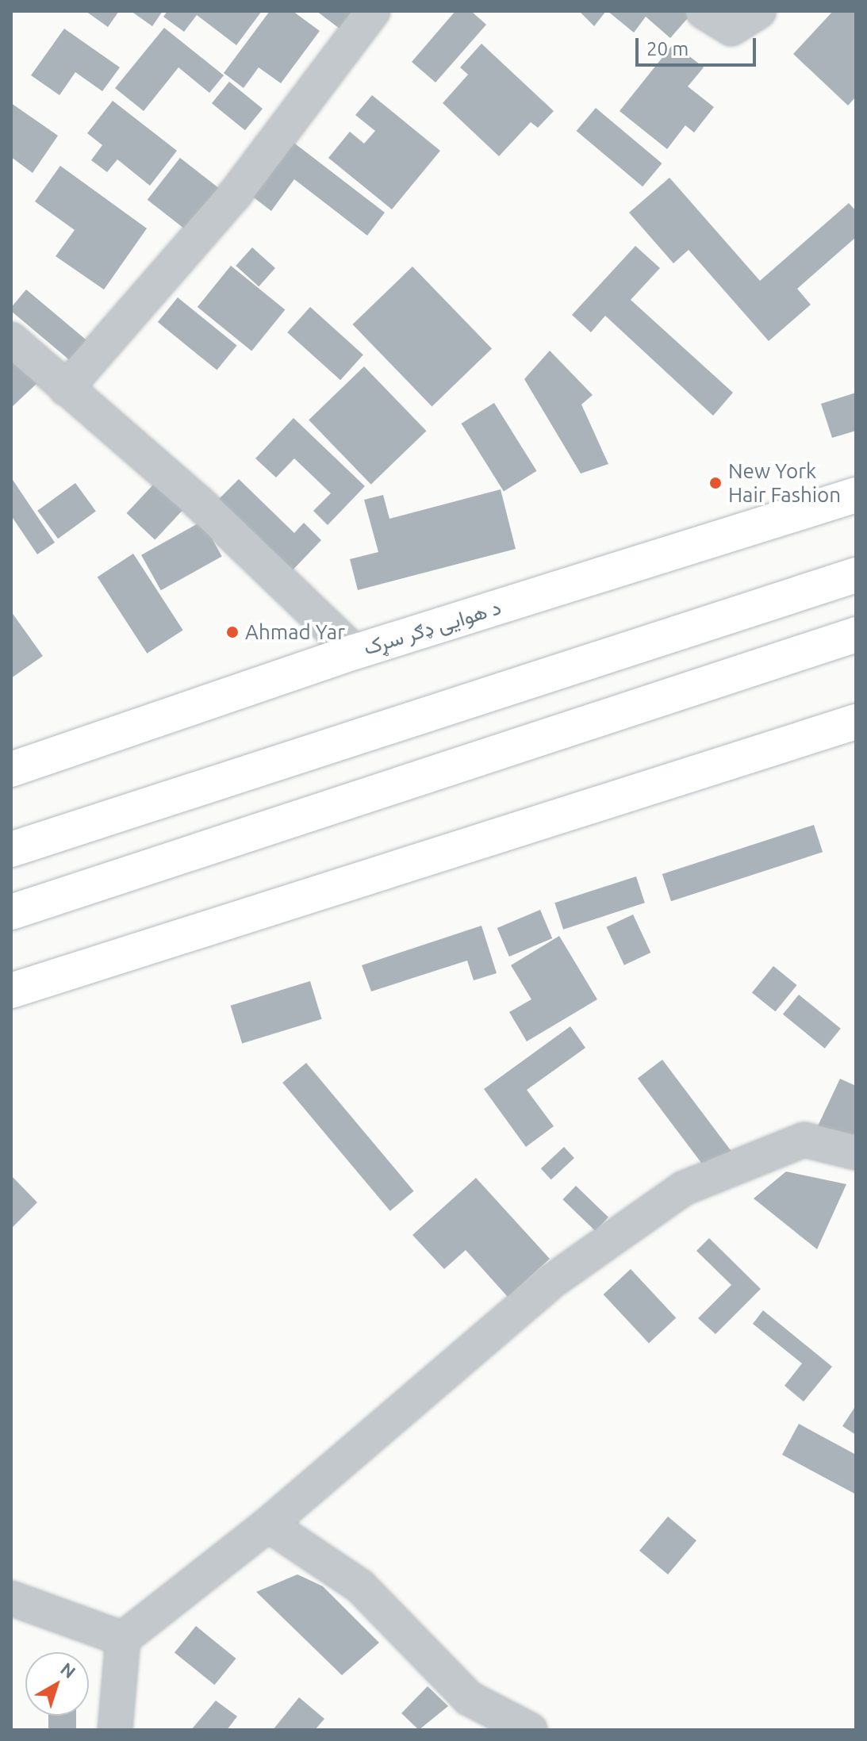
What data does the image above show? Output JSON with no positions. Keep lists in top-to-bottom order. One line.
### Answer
{"streets":{"main road":["د هوایی ډګر سړک"]},"places":["New York Hair Fashion","Ahmad Yar"],"scale_bar":"20 m","north":"top right"}
